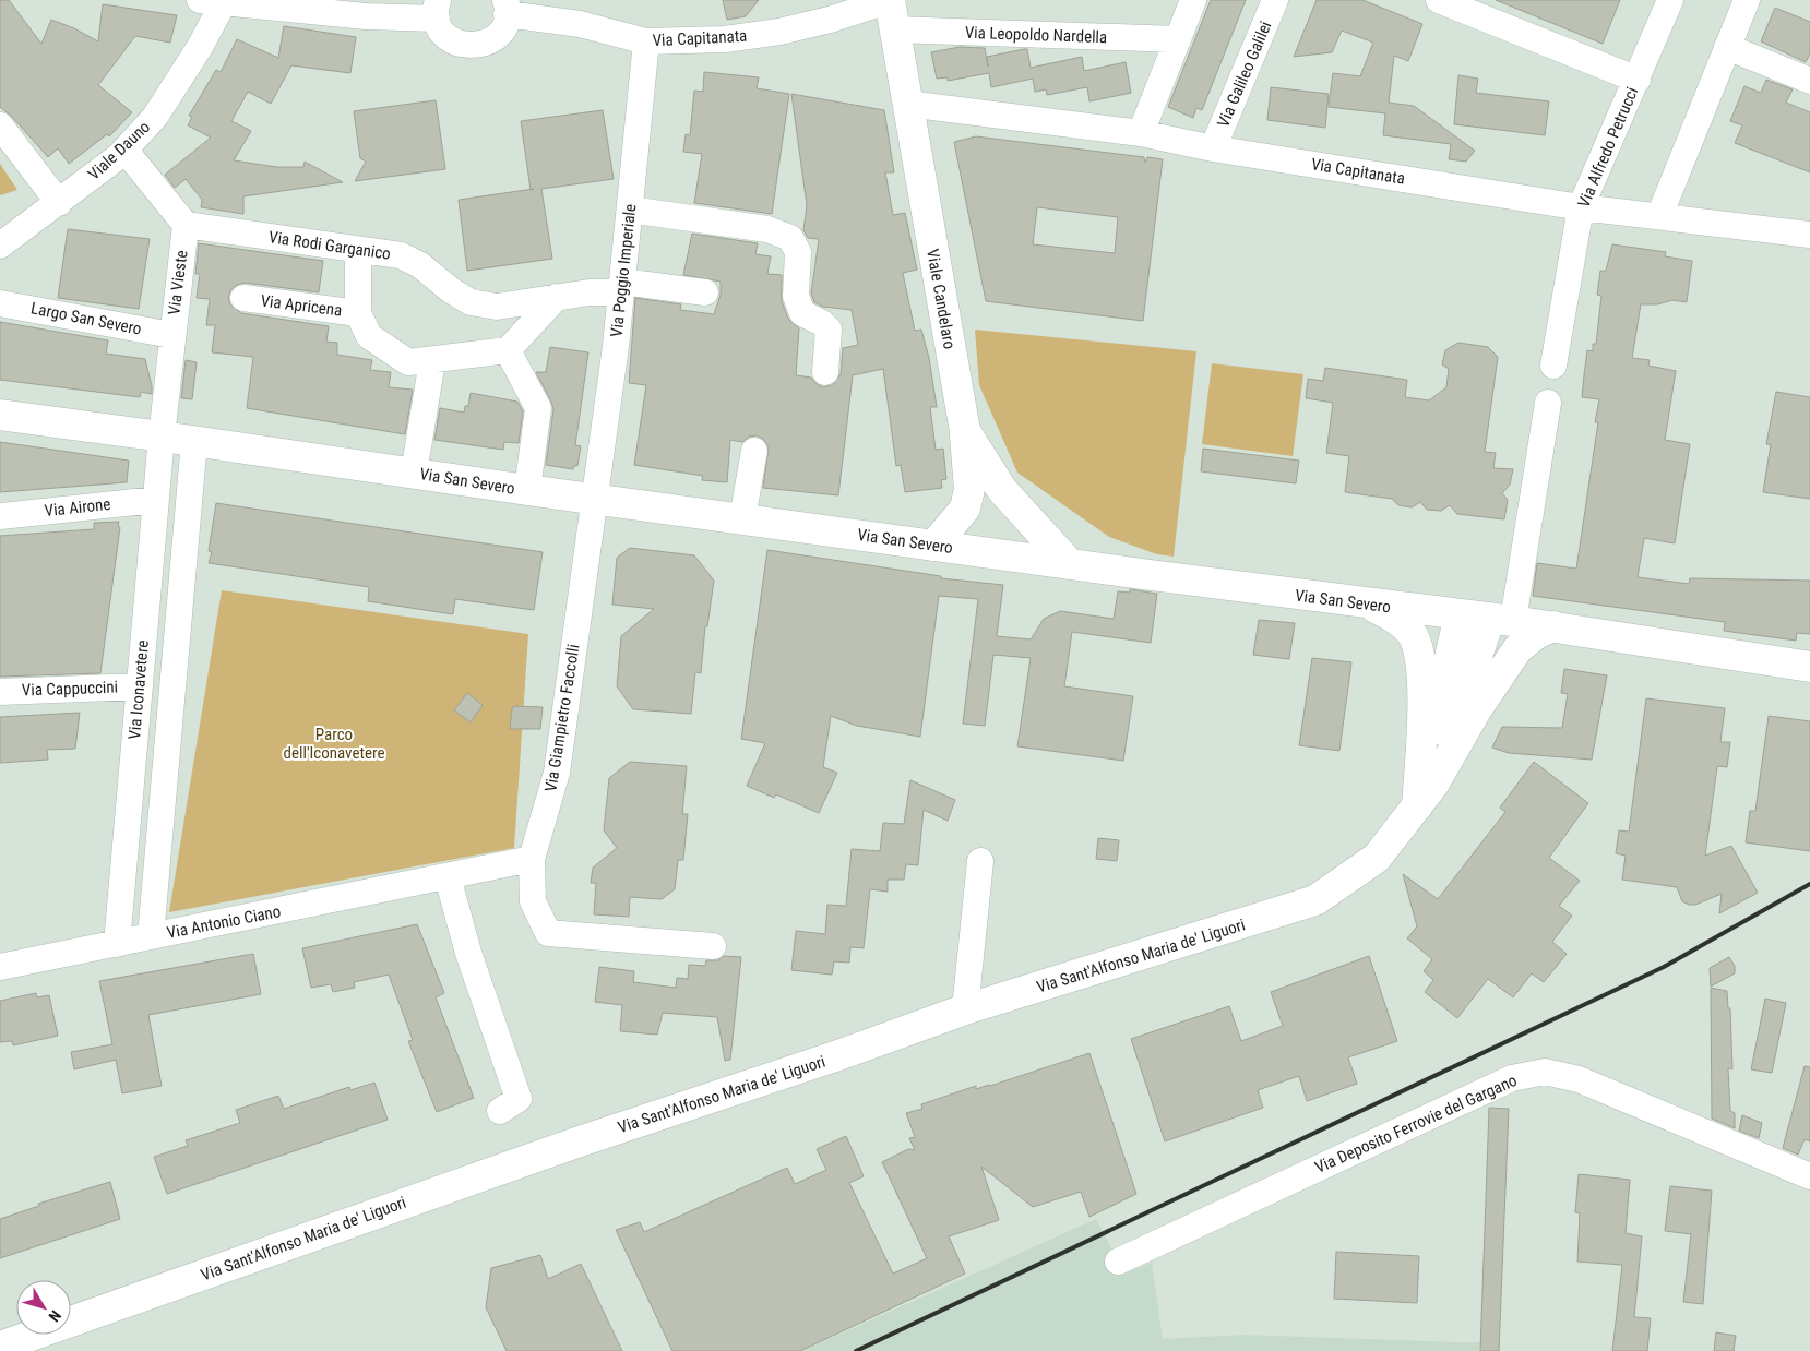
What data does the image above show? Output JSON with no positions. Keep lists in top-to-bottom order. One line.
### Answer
{"streets":{"main road":["Viale Candelaro","Via San Severo","Via Sant'Alfonso Maria de' Liguori"],"street":["Via Leopoldo Nardella","Via Capitanata","Via Galileo Galilei","Via Alfredo Petrucci","Viale Dauno","Via Rodi Garganico","Via Poggio Imperiale","Via Vieste","Via Apricena","Largo San Severo","Via Airone","Via Cappuccini","Via Iconavetere","Via Giampietro Faccolli","Via Antonio Ciano","Via Deposito Ferrovie del Gargano"]},"crossings":[["Via Leopoldo Nardella","Viale Candelaro"],["Via Capitanata","Via Galileo Galilei"],["Via Capitanata","Via Alfredo Petrucci"],["Via Capitanata","Via Poggio Imperiale"],["Via Capitanata","Viale Candelaro"],["Via Rodi Garganico","Via Poggio Imperiale"],["Via Rodi Garganico","Via Vieste"],["Via Poggio Imperiale","Via San Severo"],["Via Poggio Imperiale","Via Giampietro Faccolli"],["Via Vieste","Largo San Severo"],["Via Vieste","Via San Severo"],["Via Vieste","Via Iconavetere"],["Viale Candelaro","Via San Severo"],["Via San Severo","Via Iconavetere"],["Via San Severo","Via Giampietro Faccolli"],["Via San Severo","Via Sant'Alfonso Maria de' Liguori"],["Via Airone","Via Iconavetere"],["Via Cappuccini","Via Iconavetere"],["Via Iconavetere","Via Antonio Ciano"],["Via Giampietro Faccolli","Via Antonio Ciano"]],"parks":["Parco dell'Iconavetere"],"north":"bottom right"}
